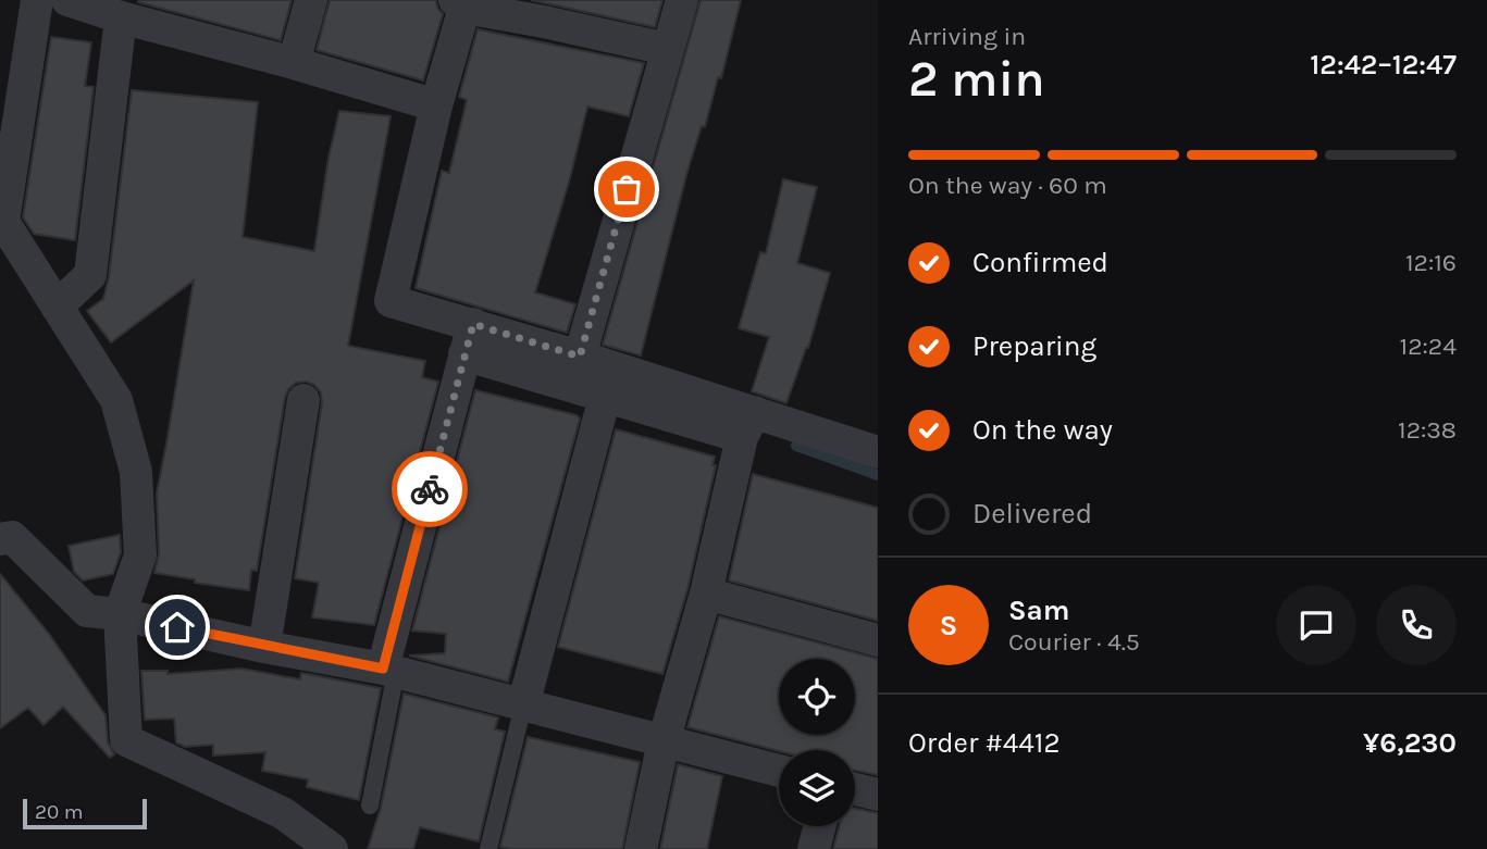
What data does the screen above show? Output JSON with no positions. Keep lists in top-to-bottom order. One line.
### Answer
{"scale_bar":"20 m","page":{"heading":["2 min","Arriving in","12:42–12:47"],"panel":["Sam","Courier · 4.5","Order #4412","¥6,230"],"bar":"On the way · 60 m","list":[["Confirmed","12:16"],["Preparing","12:24"],["On the way","12:38"],"Delivered"],"round":"S","scale":"20 m"}}
